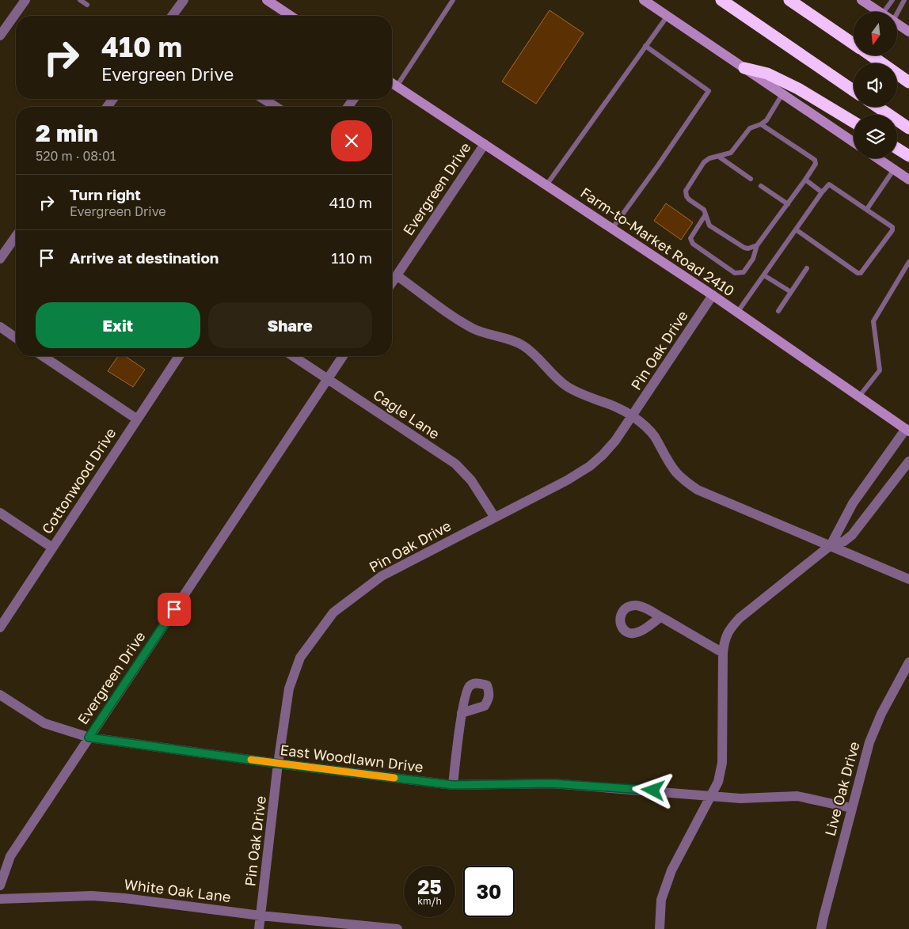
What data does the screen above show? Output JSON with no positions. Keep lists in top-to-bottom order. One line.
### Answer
{"streets":{"main road":["Farm-to-Market Road 2410"],"street":["Evergreen Drive","Pin Oak Drive","Cagle Lane","Cottonwood Drive","East Woodlawn Drive","Live Oak Drive","White Oak Lane"]},"crossings":[["Evergreen Drive","Farm-to-Market Road 2410"],["Evergreen Drive","Cagle Lane"],["Evergreen Drive","East Woodlawn Drive"],["Farm-to-Market Road 2410","Pin Oak Drive"],["Pin Oak Drive","Cagle Lane"],["Pin Oak Drive","East Woodlawn Drive"],["Pin Oak Drive","White Oak Lane"],["East Woodlawn Drive","Live Oak Drive"]],"north":"bottom","page":{"turn":["410 m","Evergreen Drive"],"heading":["2 min","520 m · 08:01"],"list":[{"name":"Turn right","note":"Evergreen Drive","value":"410 m"},{"name":"Arrive at destination","value":"110 m"}],"buttons":["Exit","Share"],"speed":"25 km/h","limit":"30"}}
